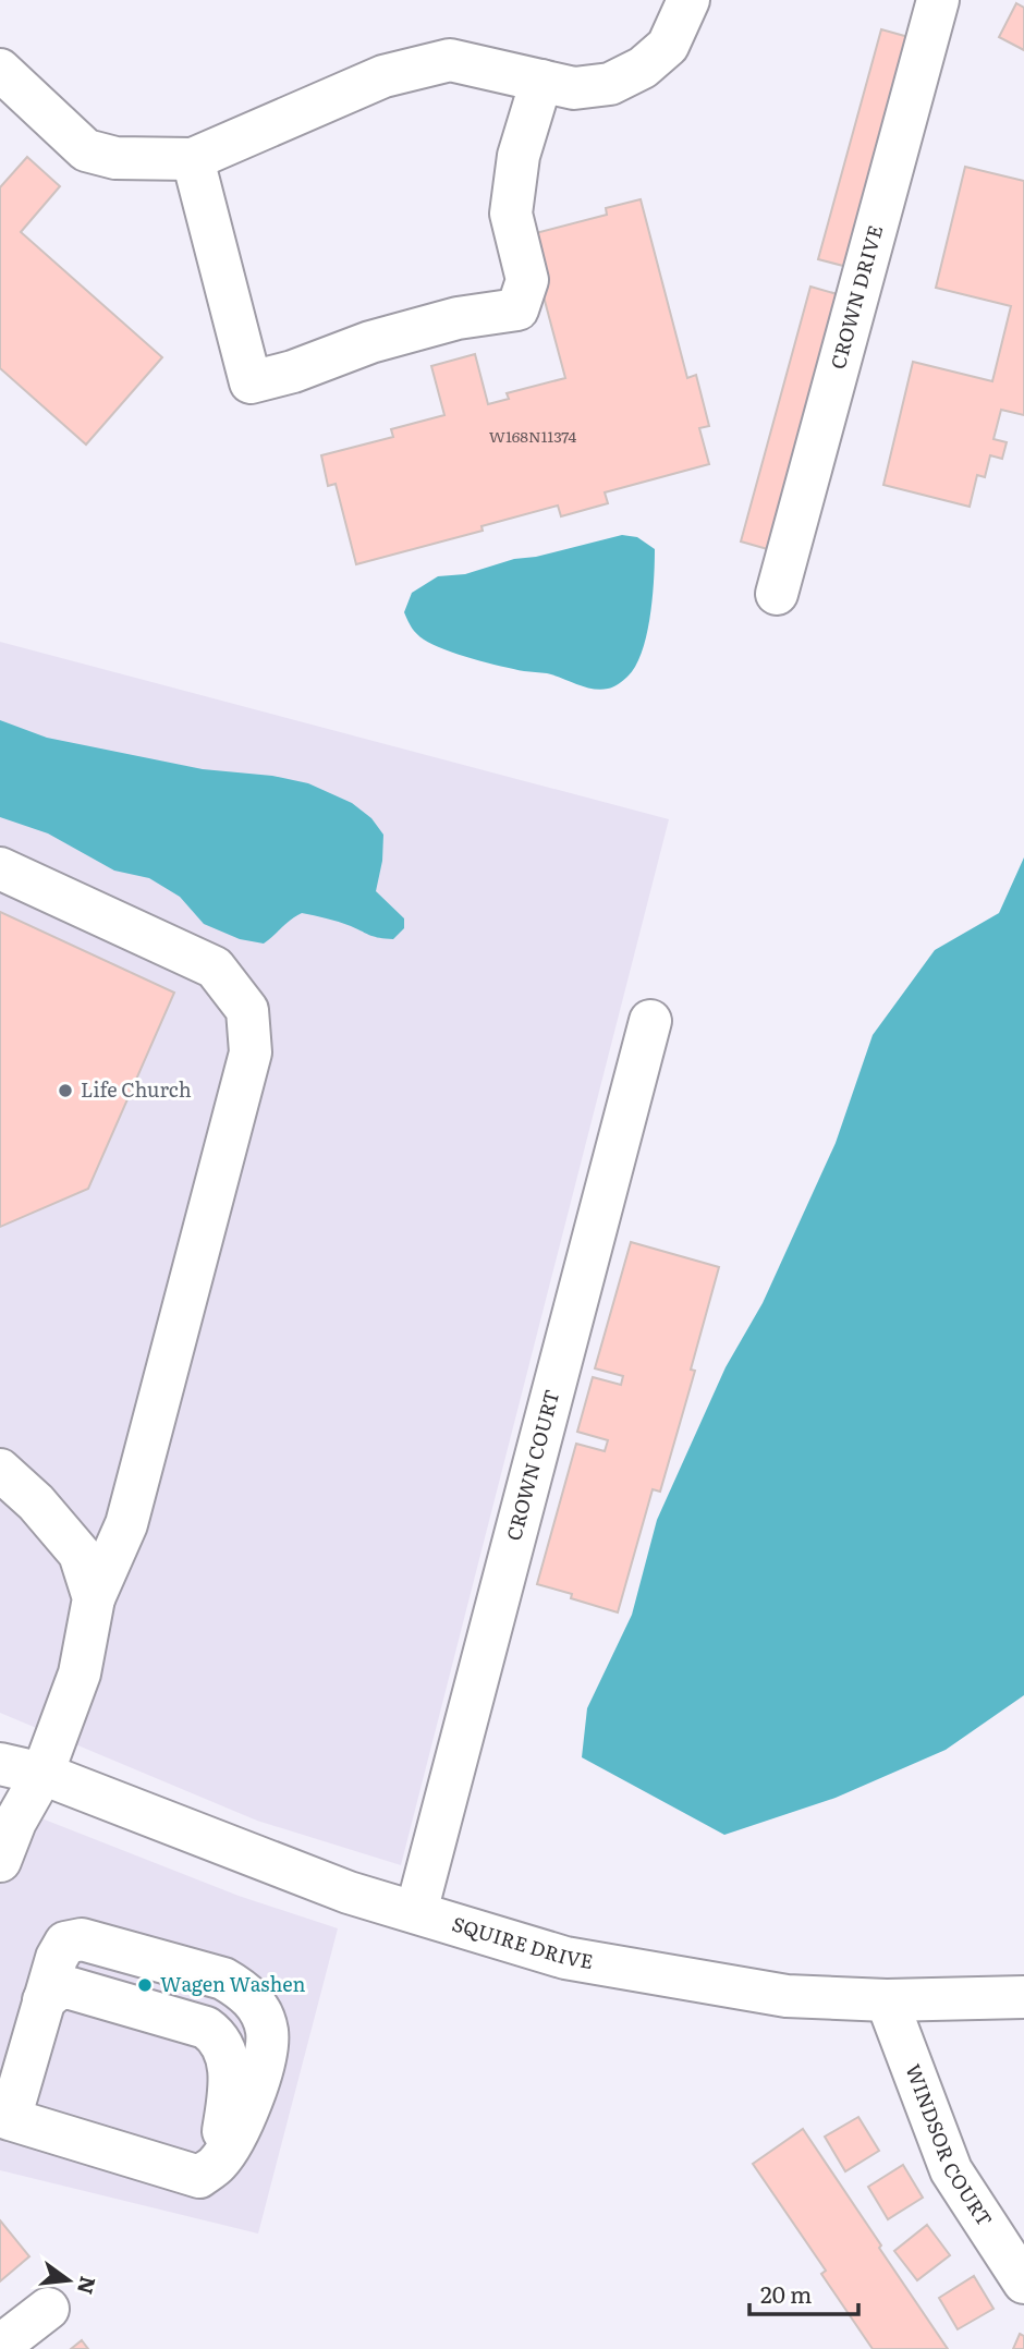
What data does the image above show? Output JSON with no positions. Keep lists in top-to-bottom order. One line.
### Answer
{"streets":{"street":["CROWN DRIVE","CROWN COURT","SQUIRE DRIVE","WINDSOR COURT"]},"crossings":[["CROWN COURT","SQUIRE DRIVE"],["SQUIRE DRIVE","WINDSOR COURT"]],"places":["Life Church","Wagen Washen"],"house_numbers":["W168N11374"],"scale_bar":"20 m","north":"right"}
